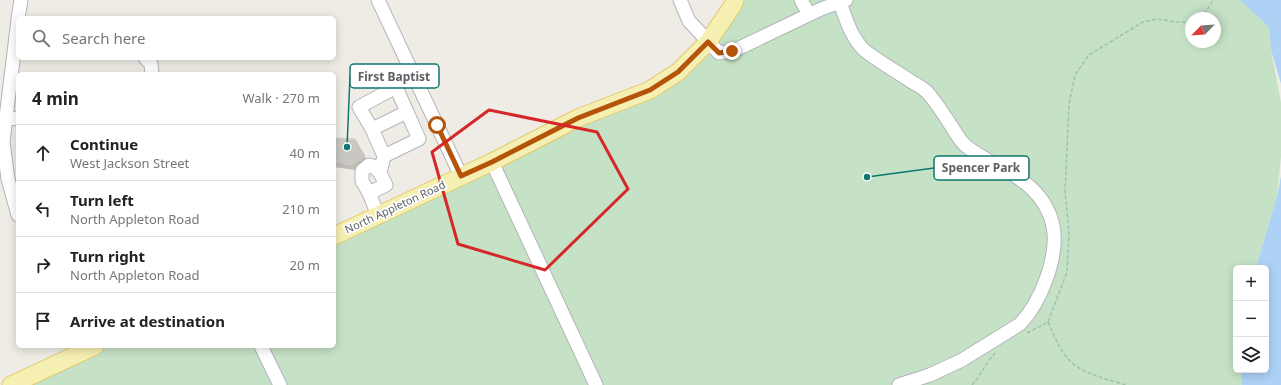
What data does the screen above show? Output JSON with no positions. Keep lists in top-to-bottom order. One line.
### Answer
{"streets":{"main road":["North Appleton Road"]},"places":["First Baptist","Spencer Park"],"north":"bottom left","page":{"search":"Search here","heading":["4 min","Walk · 270 m"],"list":[["Continue","West Jackson Street","40 m"],["Turn left","North Appleton Road","210 m"],["Turn right","North Appleton Road","20 m"],"Arrive at destination"],"map_buttons":["+","−"]}}
